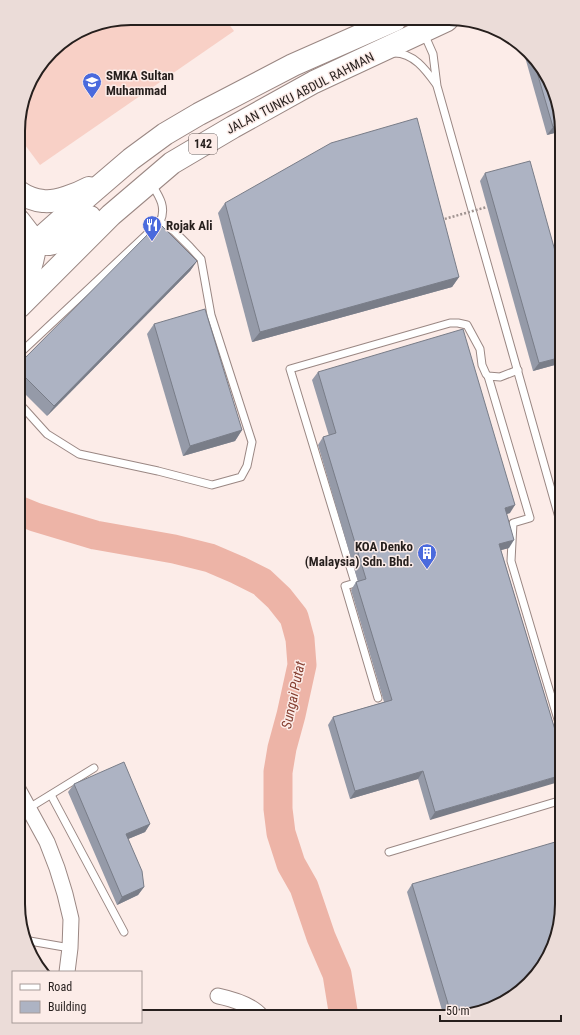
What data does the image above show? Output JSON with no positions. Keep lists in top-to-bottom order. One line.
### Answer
{"streets":{"main road":["JALAN TUNKU ABDUL RAHMAN","142"]},"water":["Sungai Putat"],"places":{"school or university":["SMKA Sultan Muhammad"],"restaurant":["Rojak Ali"],"building":["KOA Denko (Malaysia) Sdn. Bhd."]},"legend":["Road","Building"],"scale_bar":"50 m"}
